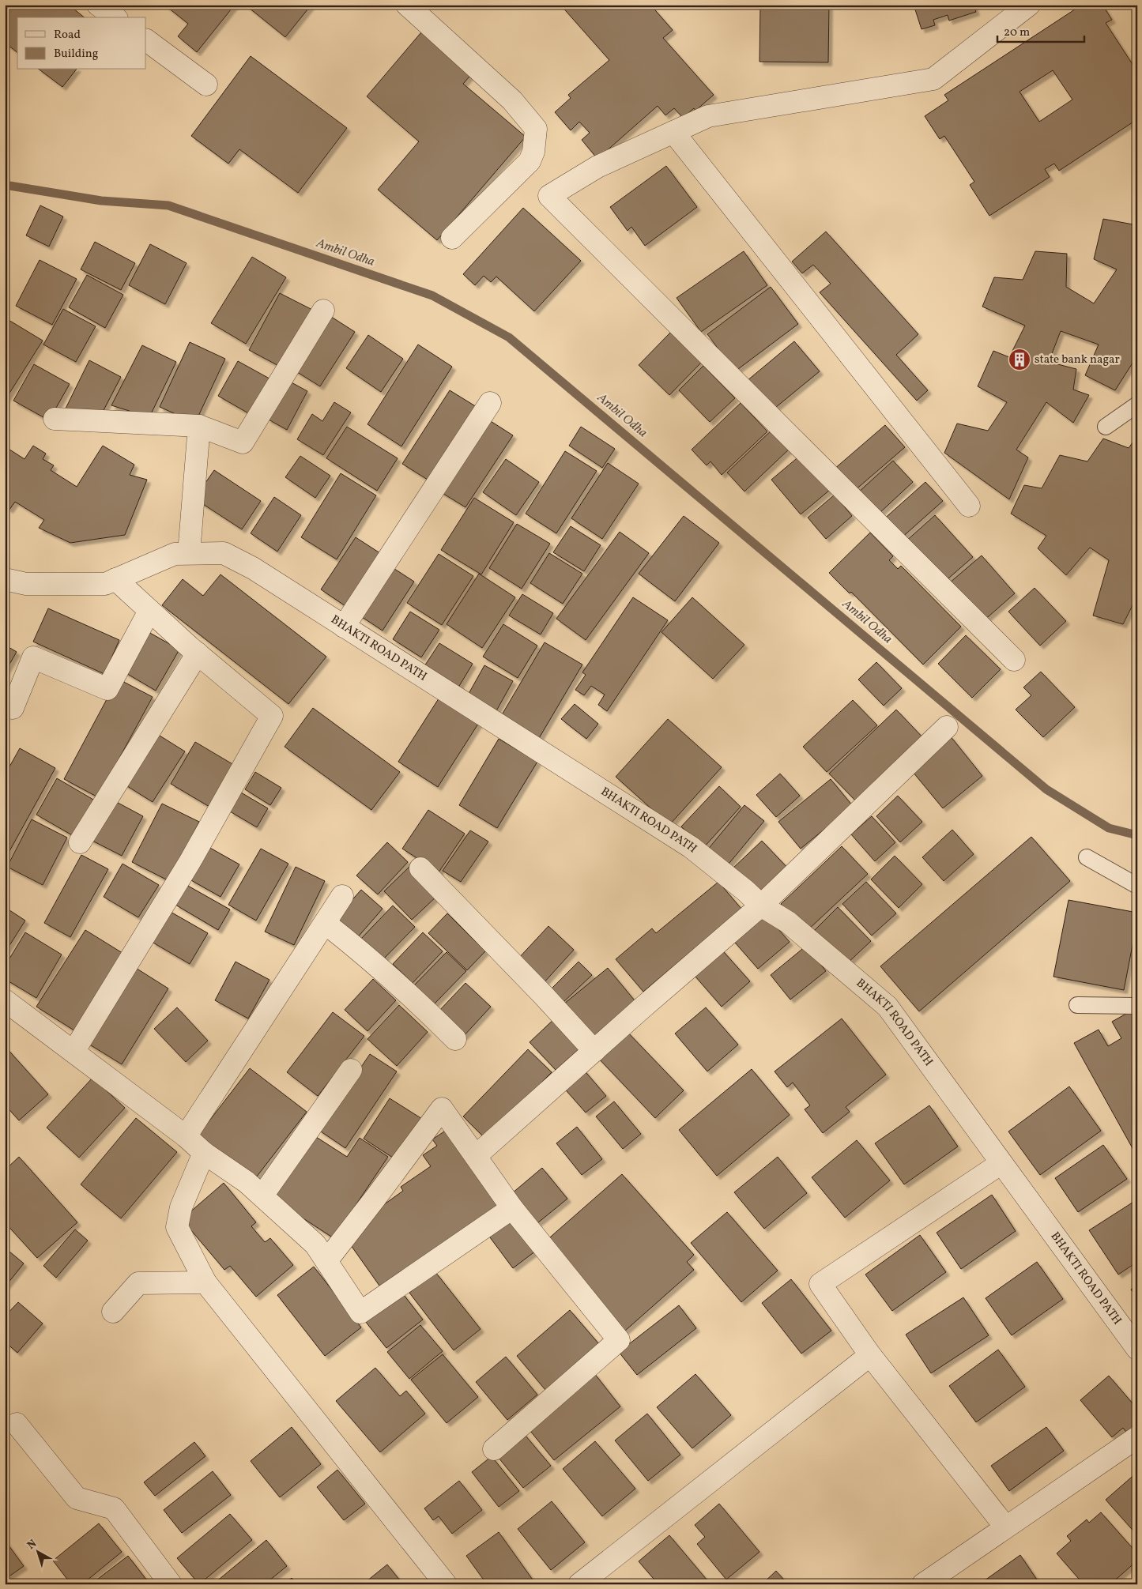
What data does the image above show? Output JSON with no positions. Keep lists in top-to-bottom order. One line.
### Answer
{"streets":{"street":["BHAKTI ROAD PATH"]},"water":["Ambil Odha"],"places":{"building":["state bank nagar"]},"legend":["Road","Building"],"scale_bar":"20 m","north":"top left"}
